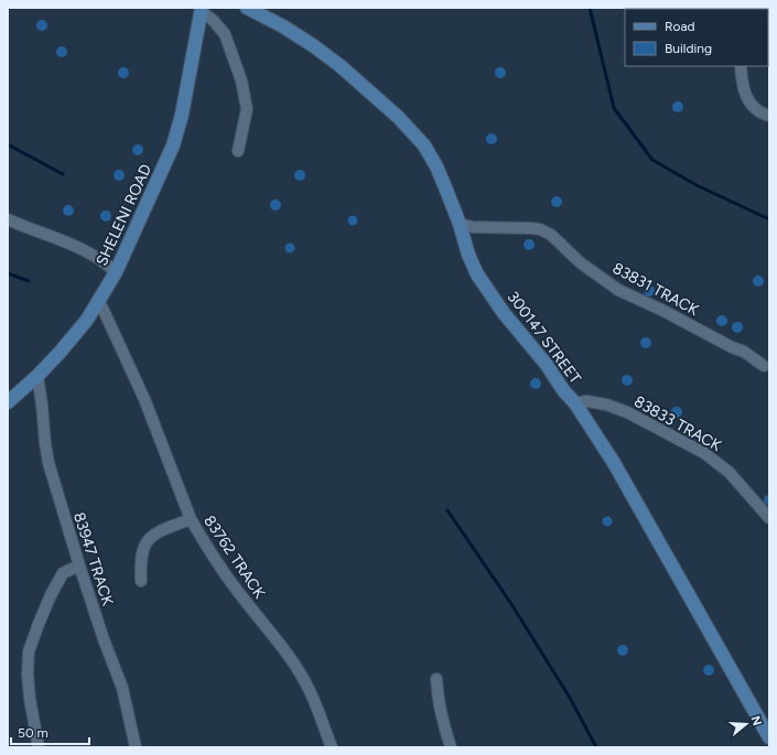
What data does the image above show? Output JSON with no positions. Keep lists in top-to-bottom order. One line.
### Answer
{"streets":{"street":["SHELENI ROAD","83831 TRACK","300147 STREET","83833 TRACK","83762 TRACK","83947 TRACK"]},"crossings":[["SHELENI ROAD","83762 TRACK"],["SHELENI ROAD","83947 TRACK"],["83831 TRACK","300147 STREET"],["300147 STREET","83833 TRACK"]],"legend":["Road","Building"],"scale_bar":"50 m","north":"right"}
